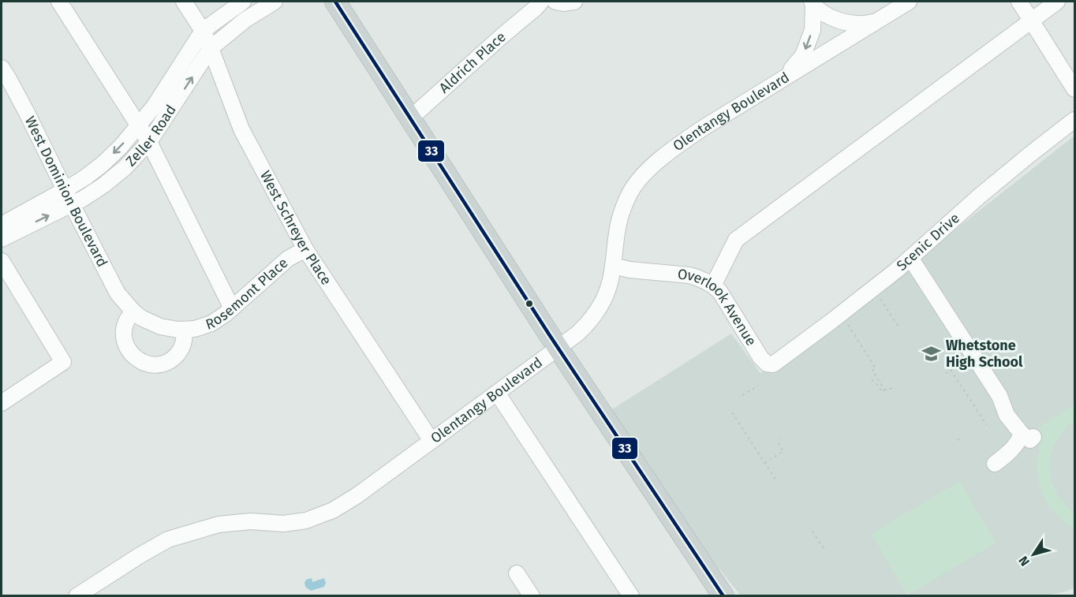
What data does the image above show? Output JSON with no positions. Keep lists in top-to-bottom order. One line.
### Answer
{"streets":{"street":["Aldrich Place","Olentangy Boulevard","Zeller Road","West Dominion Boulevard","West Schreyer Place","Scenic Drive","Rosemont Place","Overlook Avenue"]},"crossings":[["Olentangy Boulevard","West Schreyer Place"],["Olentangy Boulevard","Overlook Avenue"],["Zeller Road","West Dominion Boulevard"],["Zeller Road","West Schreyer Place"],["West Dominion Boulevard","Rosemont Place"],["West Schreyer Place","Rosemont Place"],["Scenic Drive","Overlook Avenue"]],"places":{"school or university":["Whetstone High School"]},"lines":["transit line 33"],"north":"bottom left"}
